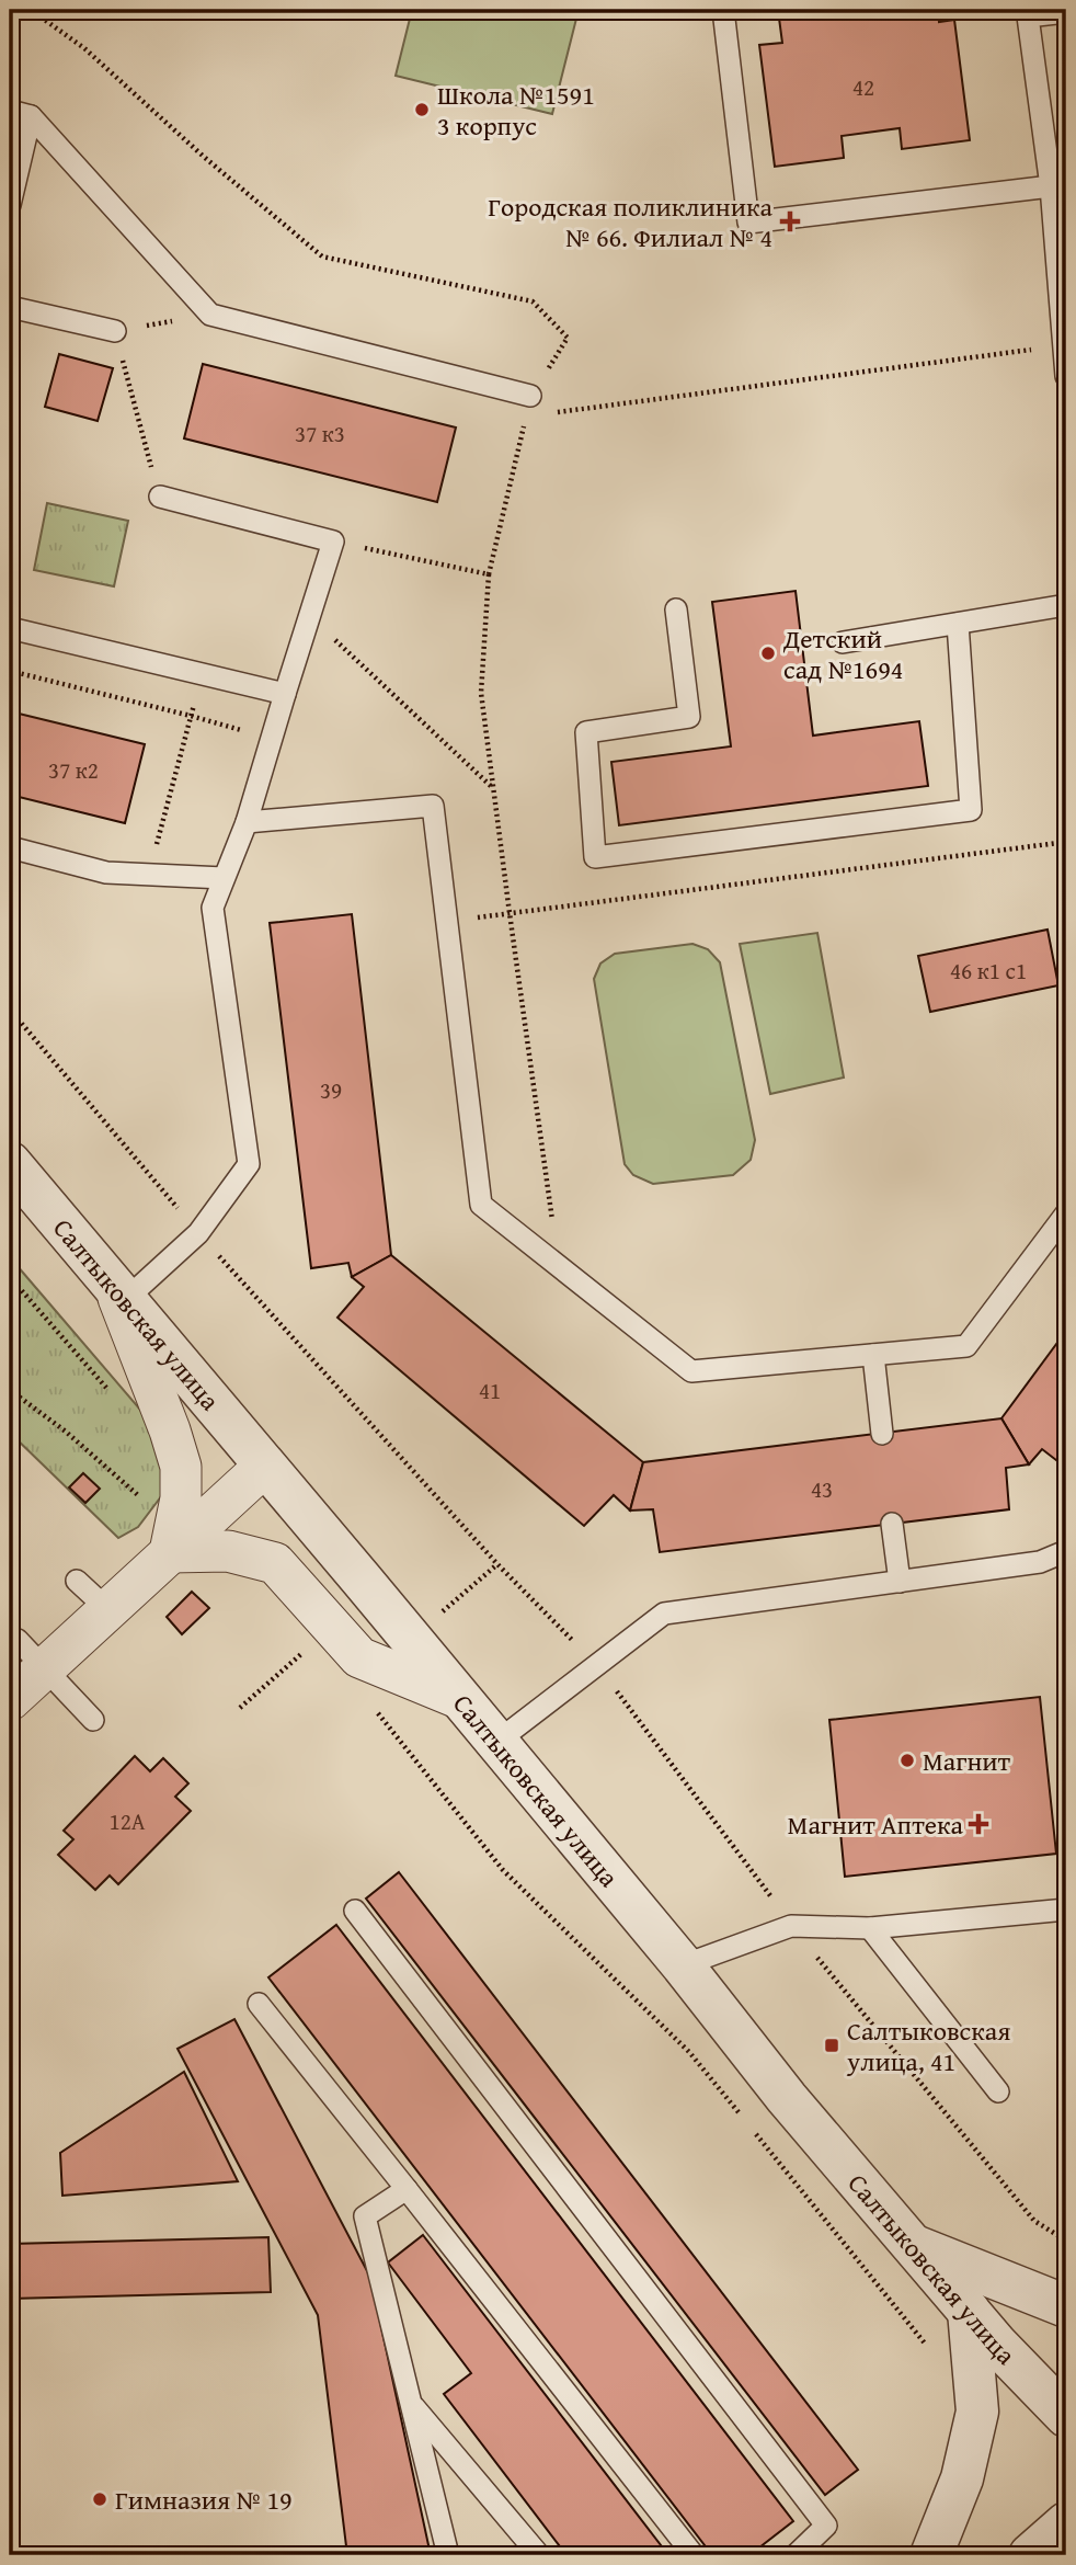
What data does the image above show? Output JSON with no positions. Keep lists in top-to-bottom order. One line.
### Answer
{"streets":{"street":["Салтыковская улица"]},"places":{"other":["Школа №1591 3 корпус","Детский сад №1694","Магнит","Гимназия № 19"],"health":["Городская поликлиника № 66. Филиал № 4","Магнит Аптека"],"transit":["Салтыковская улица, 41"]},"house_numbers":["42","37 к3","37 к2","46 к1 с1","39","41","43","12А"]}
